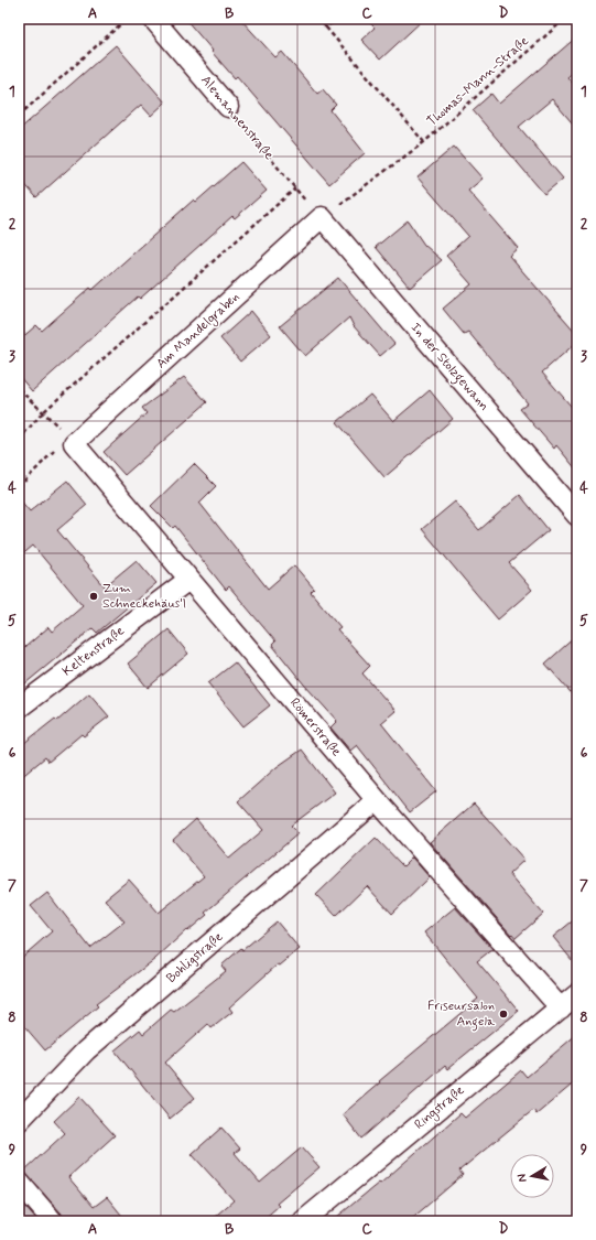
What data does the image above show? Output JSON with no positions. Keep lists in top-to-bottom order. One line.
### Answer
{"streets":{"street":["Alemannenstraße","Am Mandelgraben","In der Stolzgewann","Keltenstraße","Römerstraße","Bohligstraße","Ringstraße"],"path":["Thomas-Mann-Straße"]},"crossings":[["Thomas-Mann-Straße","Alemannenstraße"],["Thomas-Mann-Straße","Am Mandelgraben"],["Thomas-Mann-Straße","In der Stolzgewann"],["Alemannenstraße","Am Mandelgraben"],["Alemannenstraße","In der Stolzgewann"],["Am Mandelgraben","In der Stolzgewann"],["Am Mandelgraben","Römerstraße"],["Keltenstraße","Römerstraße"],["Römerstraße","Bohligstraße"],["Römerstraße","Ringstraße"]],"places":["Zum Schneckehäus'l","Friseursalon Angela"],"north":"left","grid":{"columns":["A","B","C","D"],"rows":["1","2","3","4","5","6","7","8","9"]}}
